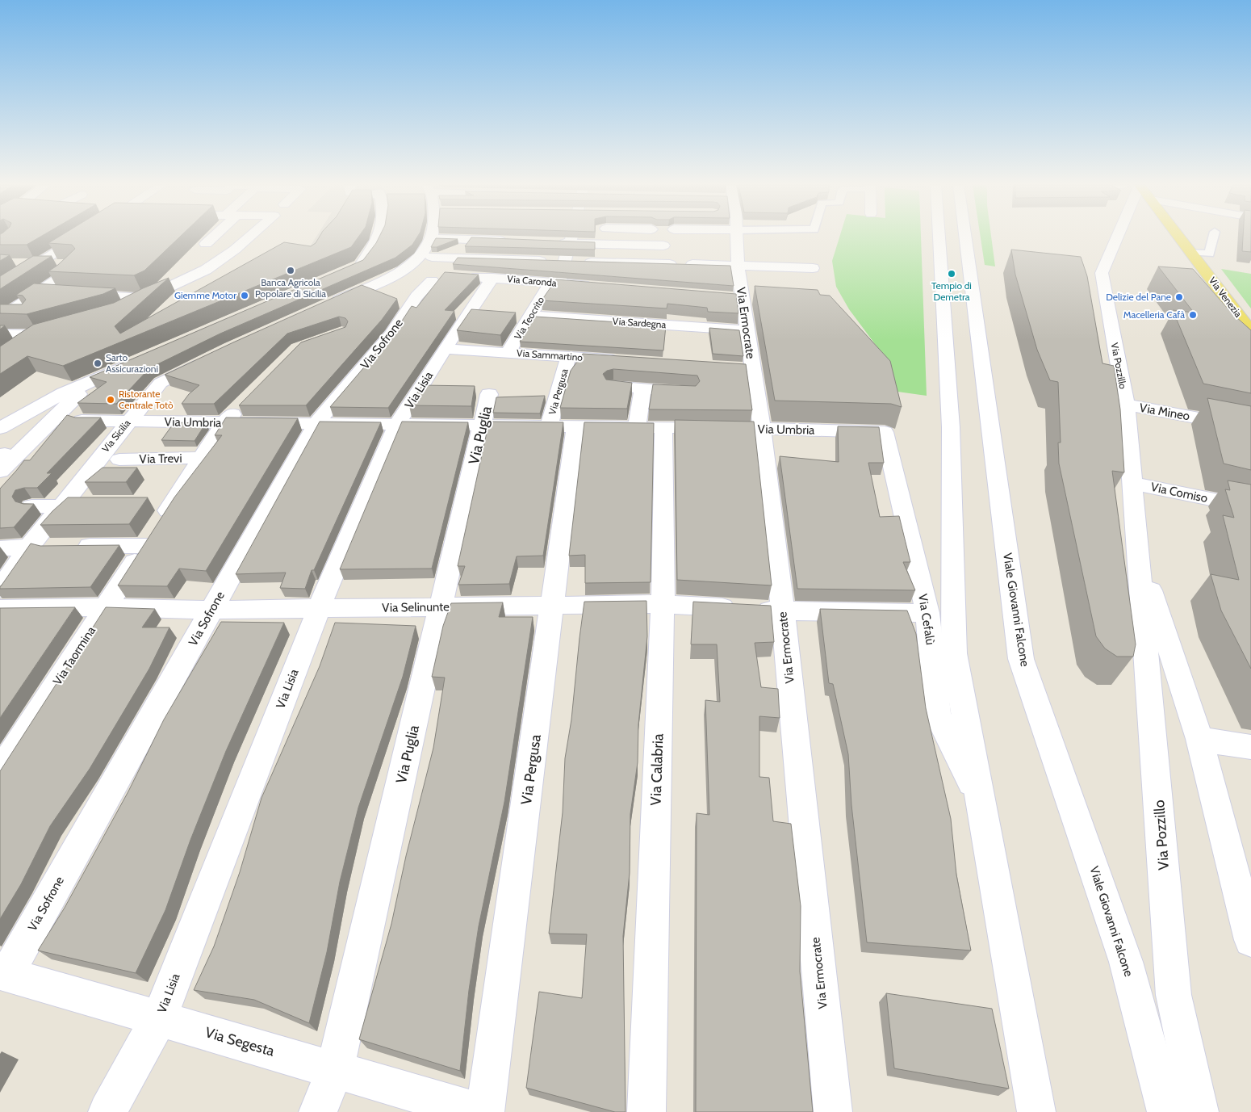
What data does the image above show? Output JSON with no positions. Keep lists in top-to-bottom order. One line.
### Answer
{"streets":{"main road":["Via Venezia"],"street":["Via Caronda","Via Teocrito","Via Sardegna","Via Ermocrate","Via Sofrone","Via Sammartino","Via Pozzillo","Via Lisia","Via Pergusa","Via Mineo","Via Umbria","Via Puglia","Via Sicilia","Via Trevi","Via Comiso","Via Selinunte","Viale Giovanni Falcone","Via Cefalù","Via Taormina","Via Calabria","Via Segesta"]},"crossings":[["Via Caronda","Via Teocrito"],["Via Caronda","Via Lisia"],["Via Teocrito","Via Sardegna"],["Via Teocrito","Via Sammartino"],["Via Sardegna","Via Ermocrate"],["Via Ermocrate","Via Umbria"],["Via Ermocrate","Via Selinunte"],["Via Sofrone","Via Umbria"],["Via Sofrone","Via Selinunte"],["Via Sofrone","Via Segesta"],["Via Sammartino","Via Lisia"],["Via Sammartino","Via Pergusa"],["Via Pozzillo","Via Mineo"],["Via Pozzillo","Via Comiso"],["Via Lisia","Via Umbria"],["Via Lisia","Via Selinunte"],["Via Lisia","Via Segesta"],["Via Pergusa","Via Umbria"],["Via Pergusa","Via Selinunte"],["Via Umbria","Via Puglia"],["Via Umbria","Via Sicilia"],["Via Umbria","Via Cefalù"],["Via Umbria","Via Taormina"],["Via Umbria","Via Calabria"],["Via Puglia","Via Selinunte"],["Via Puglia","Via Segesta"],["Via Trevi","Via Taormina"],["Via Selinunte","Via Cefalù"],["Via Selinunte","Via Taormina"],["Via Selinunte","Via Calabria"]],"places":["Banca Agricola Popolare di Sicilia","Tempio di Demetra","Giemme Motor","Delizie del Pane","Macelleria Cafà","Sarto Assicurazioni","Ristorante Centrale Totò"]}
